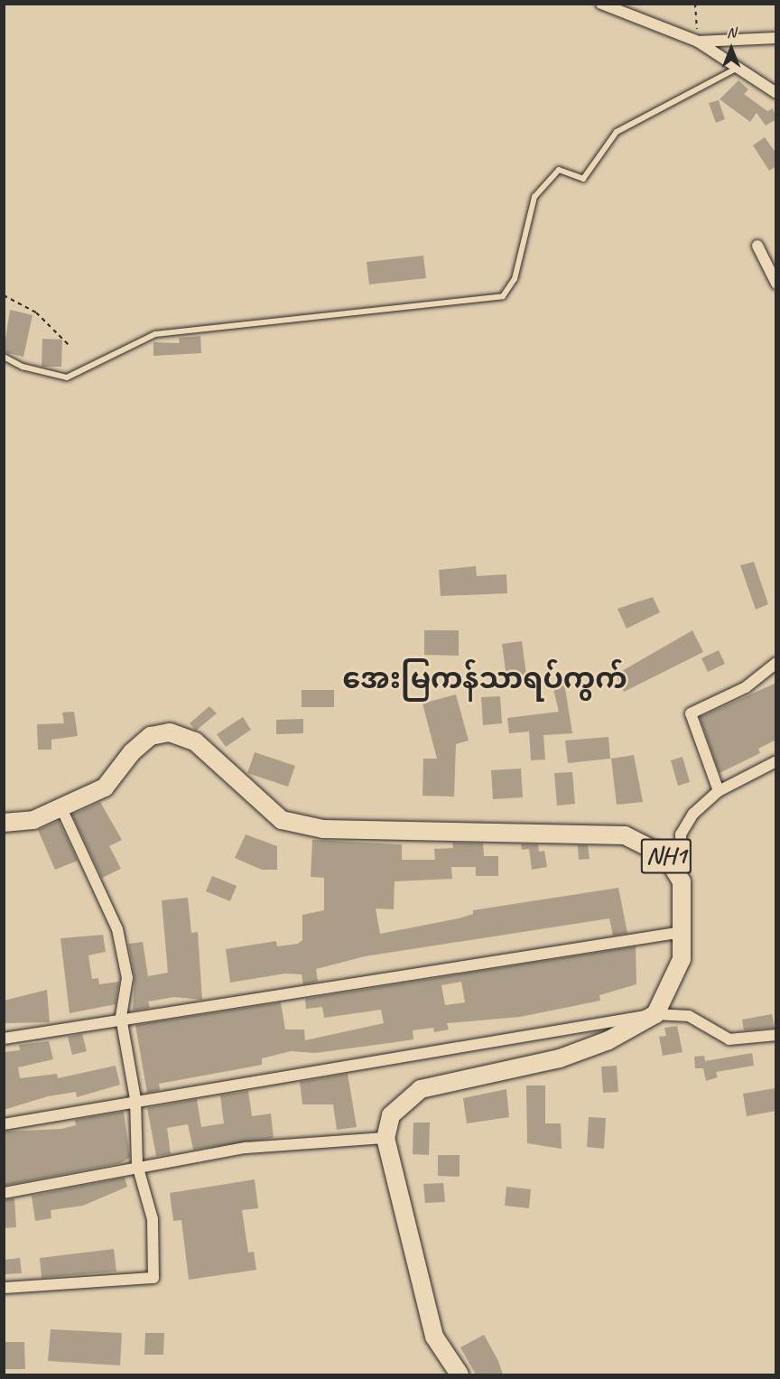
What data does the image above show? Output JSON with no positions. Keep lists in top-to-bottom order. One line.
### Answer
{"streets":{"highway":["NH1"]},"districts":["အေးမြကန်သာရပ်ကွက်"],"north":"top"}
